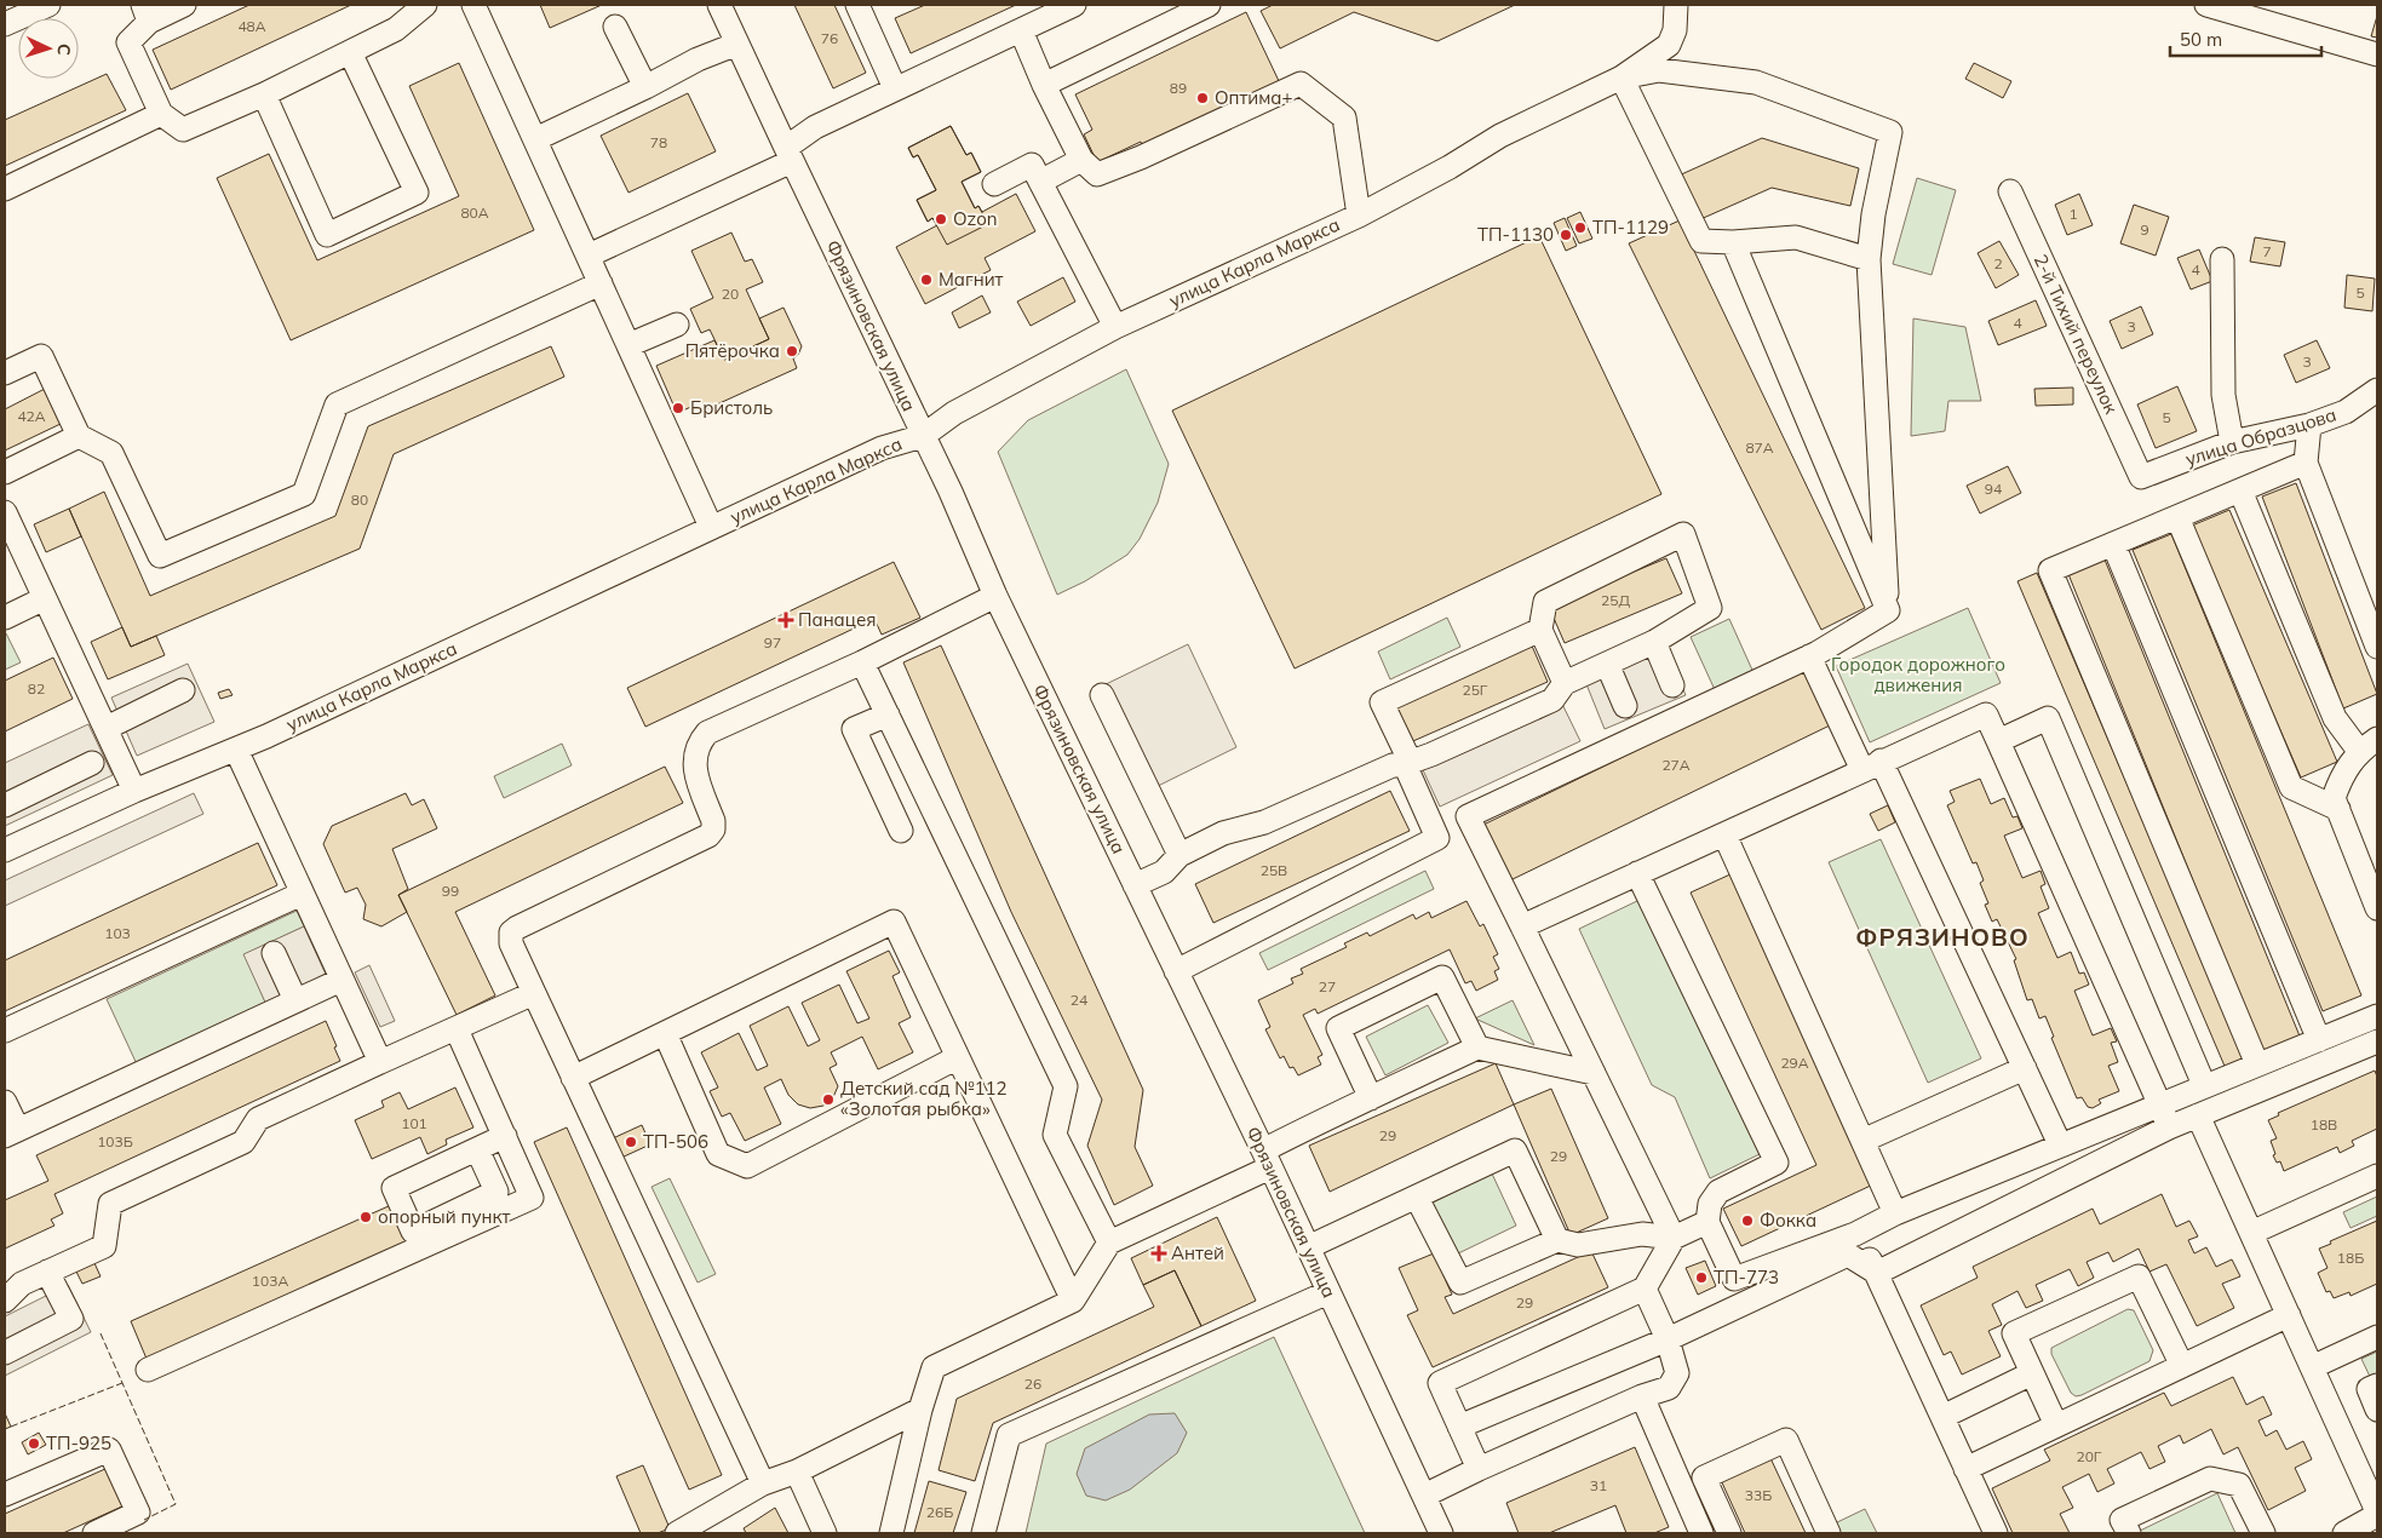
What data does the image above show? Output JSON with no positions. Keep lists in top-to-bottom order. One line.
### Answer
{"streets":{"street":["улица Карла Маркса","Фрязиновская улица","2-й Тихий переулок","улица Образцова"]},"crossings":[["улица Карла Маркса","Фрязиновская улица"],["2-й Тихий переулок","улица Образцова"]],"districts":["ФРЯЗИНОВО"],"parks":["Городок дорожного движения"],"places":{"other":["Оптима+","Ozon","ТП-1129","ТП-1130","Магнит","Пятёрочка","Бристоль","Детский сад №112 «Золотая рыбка»","ТП-506","опорный пункт","Фокка","ТП-773","ТП-925"],"health":["Панацея","Антей"]},"house_numbers":["48А","76","89","78","80А","1","9","7","2","4","5","20","4","3","3","42А","5","87А","94","80","25Д","97","82","25Г","27А","25В","99","103","27","24","29А","101","18В","29","103Б","29","18Б","103А","29","26","20Г","31","33Б","26Б"],"scale_bar":"50 m","north":"right"}
